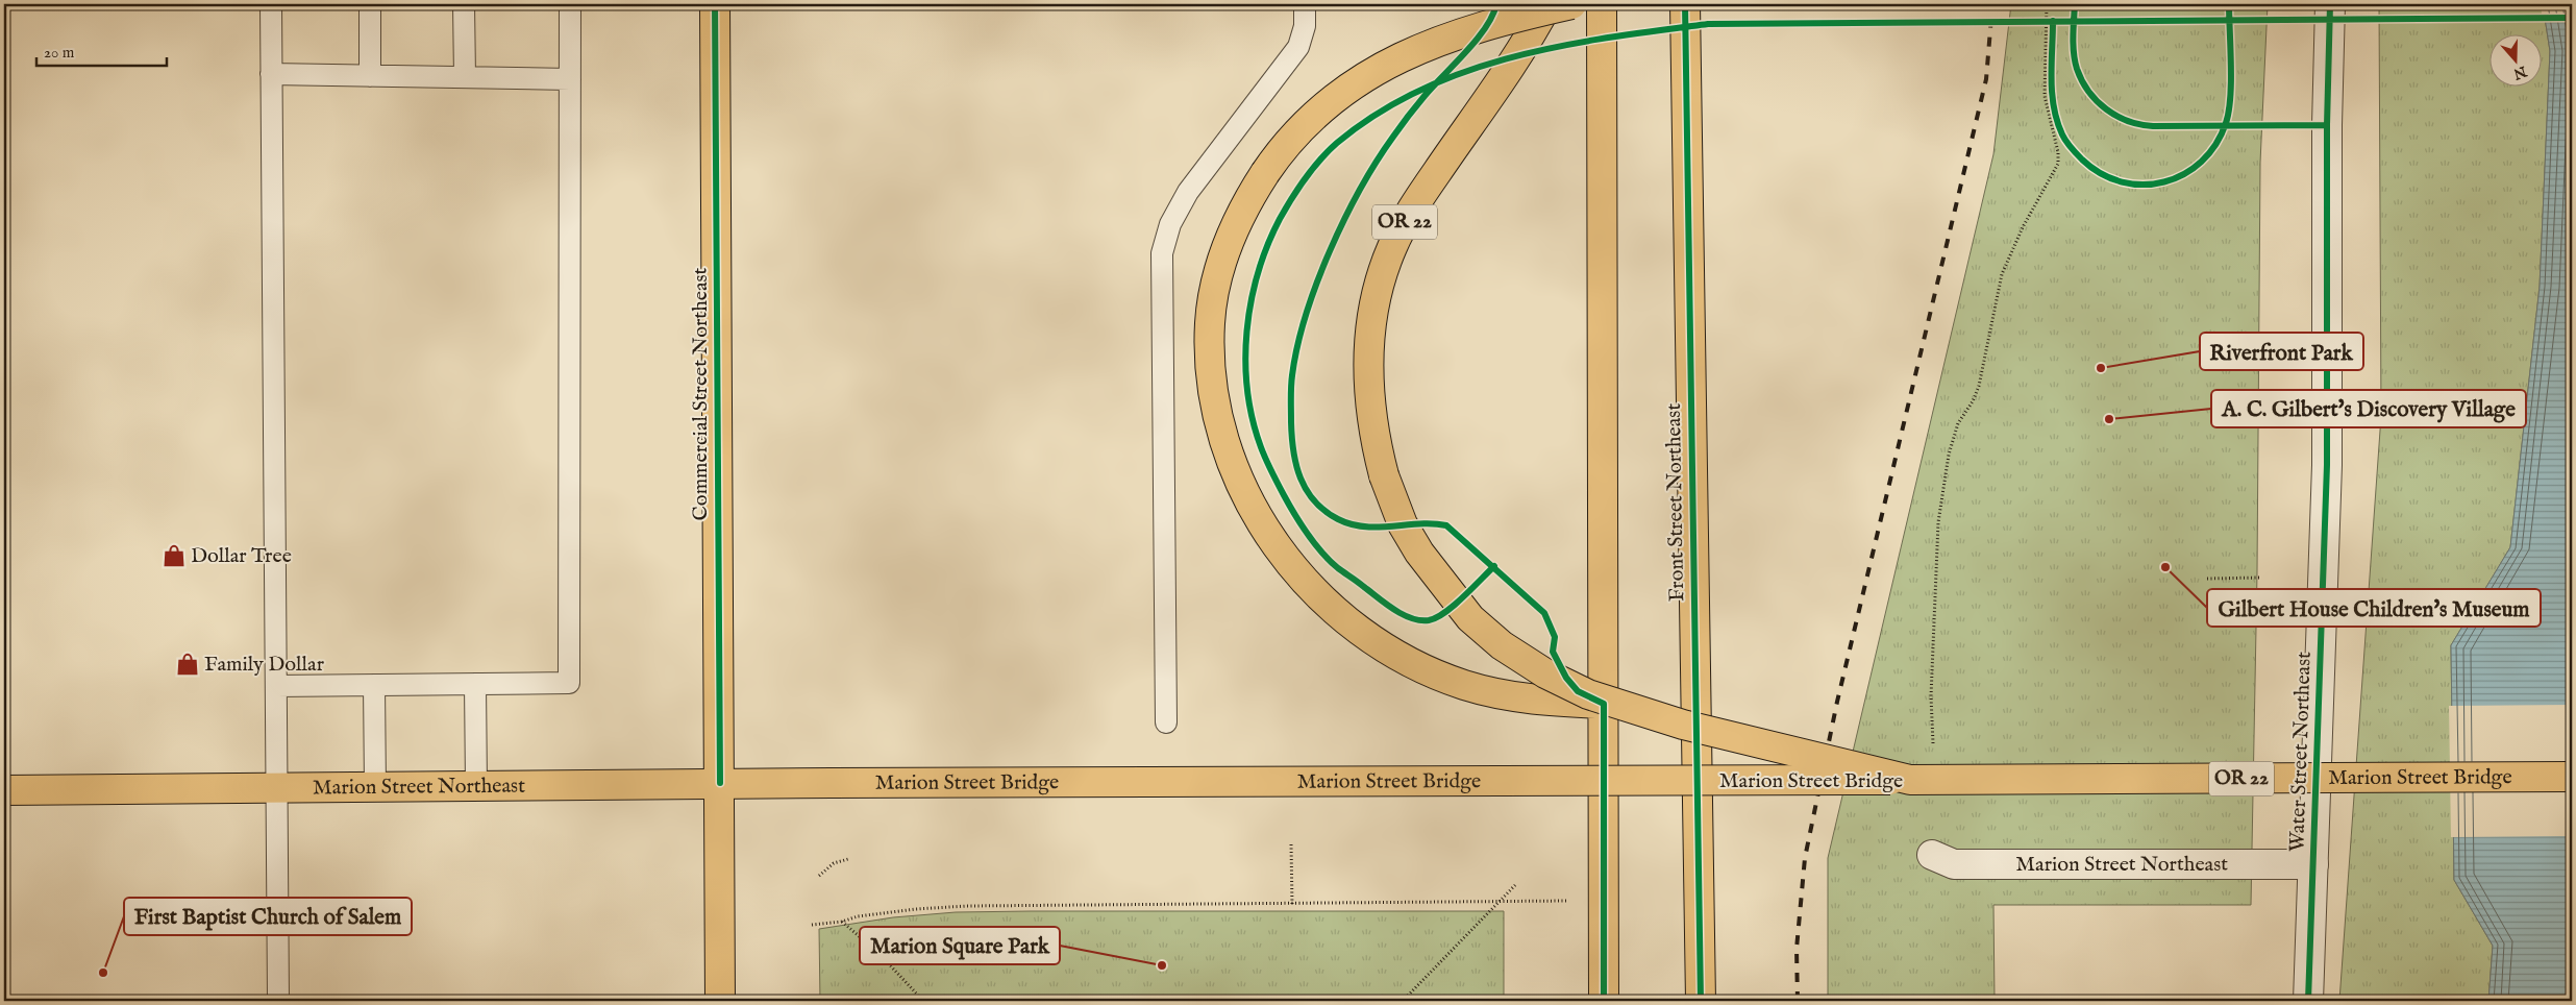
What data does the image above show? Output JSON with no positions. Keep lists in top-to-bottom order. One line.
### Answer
{"streets":{"main road":["OR 22","Commercial Street Northeast","Front Street Northeast","Marion Street Bridge","Marion Street Northeast"],"street":["Water Street Northeast"]},"crossings":[["OR 22","Marion Street Bridge"],["Commercial Street Northeast","Marion Street Northeast"],["Water Street Northeast","Marion Street Northeast"],["Marion Street Bridge","Marion Street Northeast"]],"places":{"other":["Riverfront Park","A. C. Gilbert's Discovery Village","Gilbert House Children's Museum","Marion Square Park","First Baptist Church of Salem"],"shop":["Dollar Tree","Family Dollar"]},"scale_bar":"20 m","north":"bottom"}
